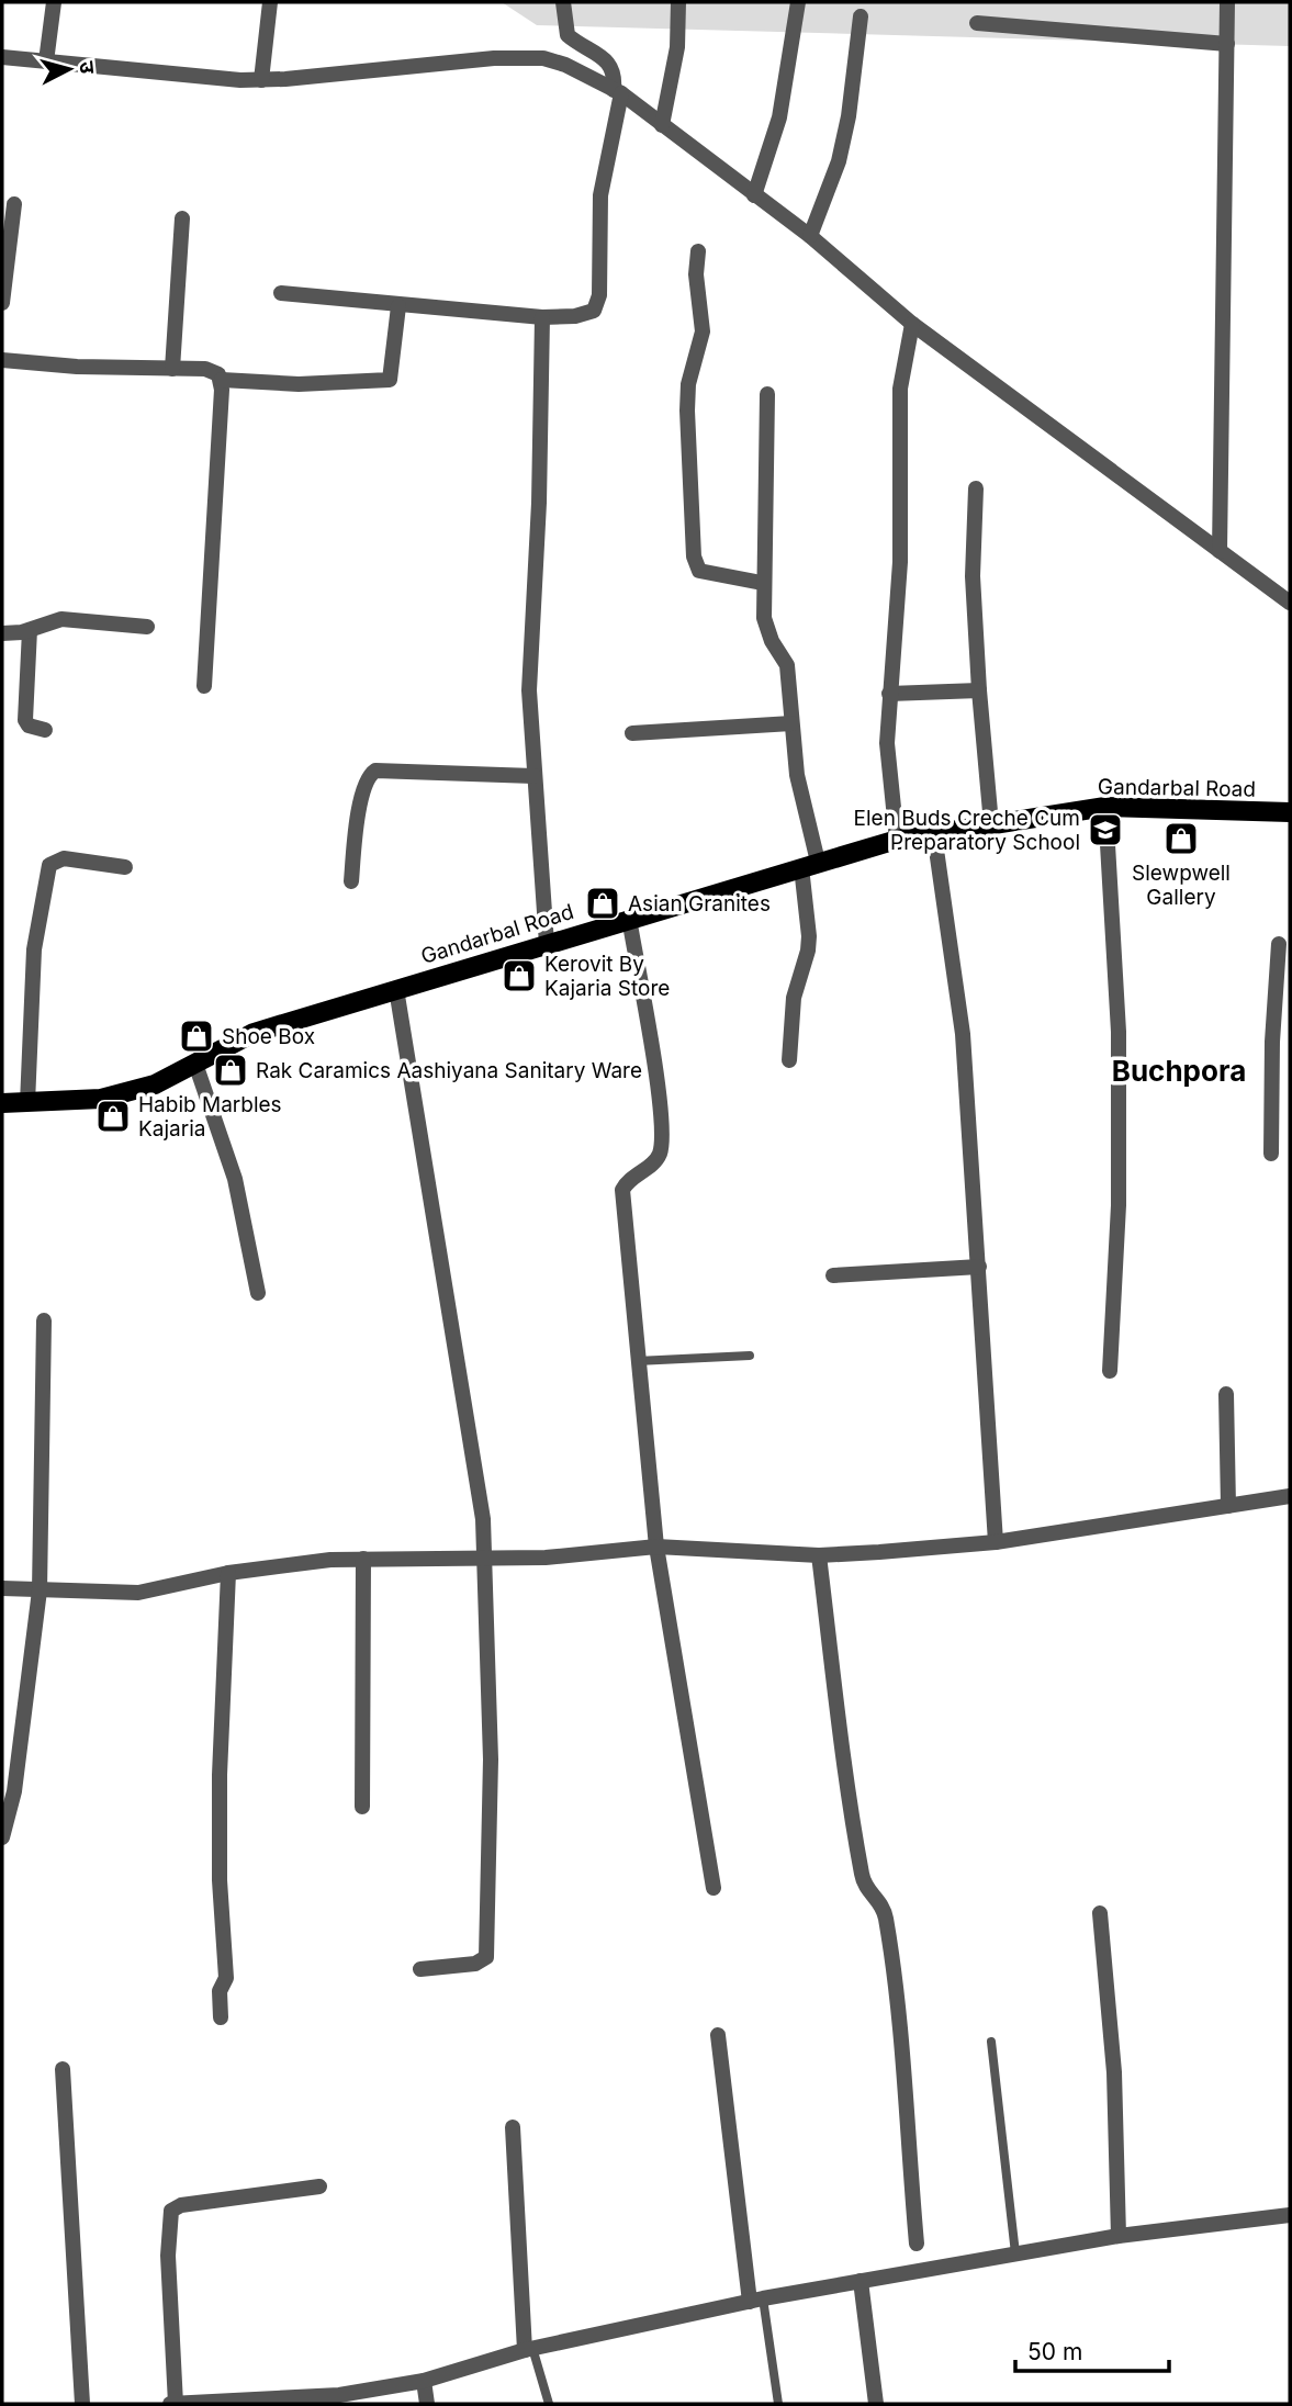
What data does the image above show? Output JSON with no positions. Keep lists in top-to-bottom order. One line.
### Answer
{"streets":{"main road":["Gandarbal Road"]},"districts":["Buchpora"],"places":{"school or university":["Elen Buds Creche Cum Preparatory School"],"shop":["Slewpwell Gallery","Asian Granites","Kerovit By Kajaria Store","Shoe Box","Rak Caramics Aashiyana Sanitary Ware","Habib Marbles Kajaria"]},"scale_bar":"50 m","north":"right"}
